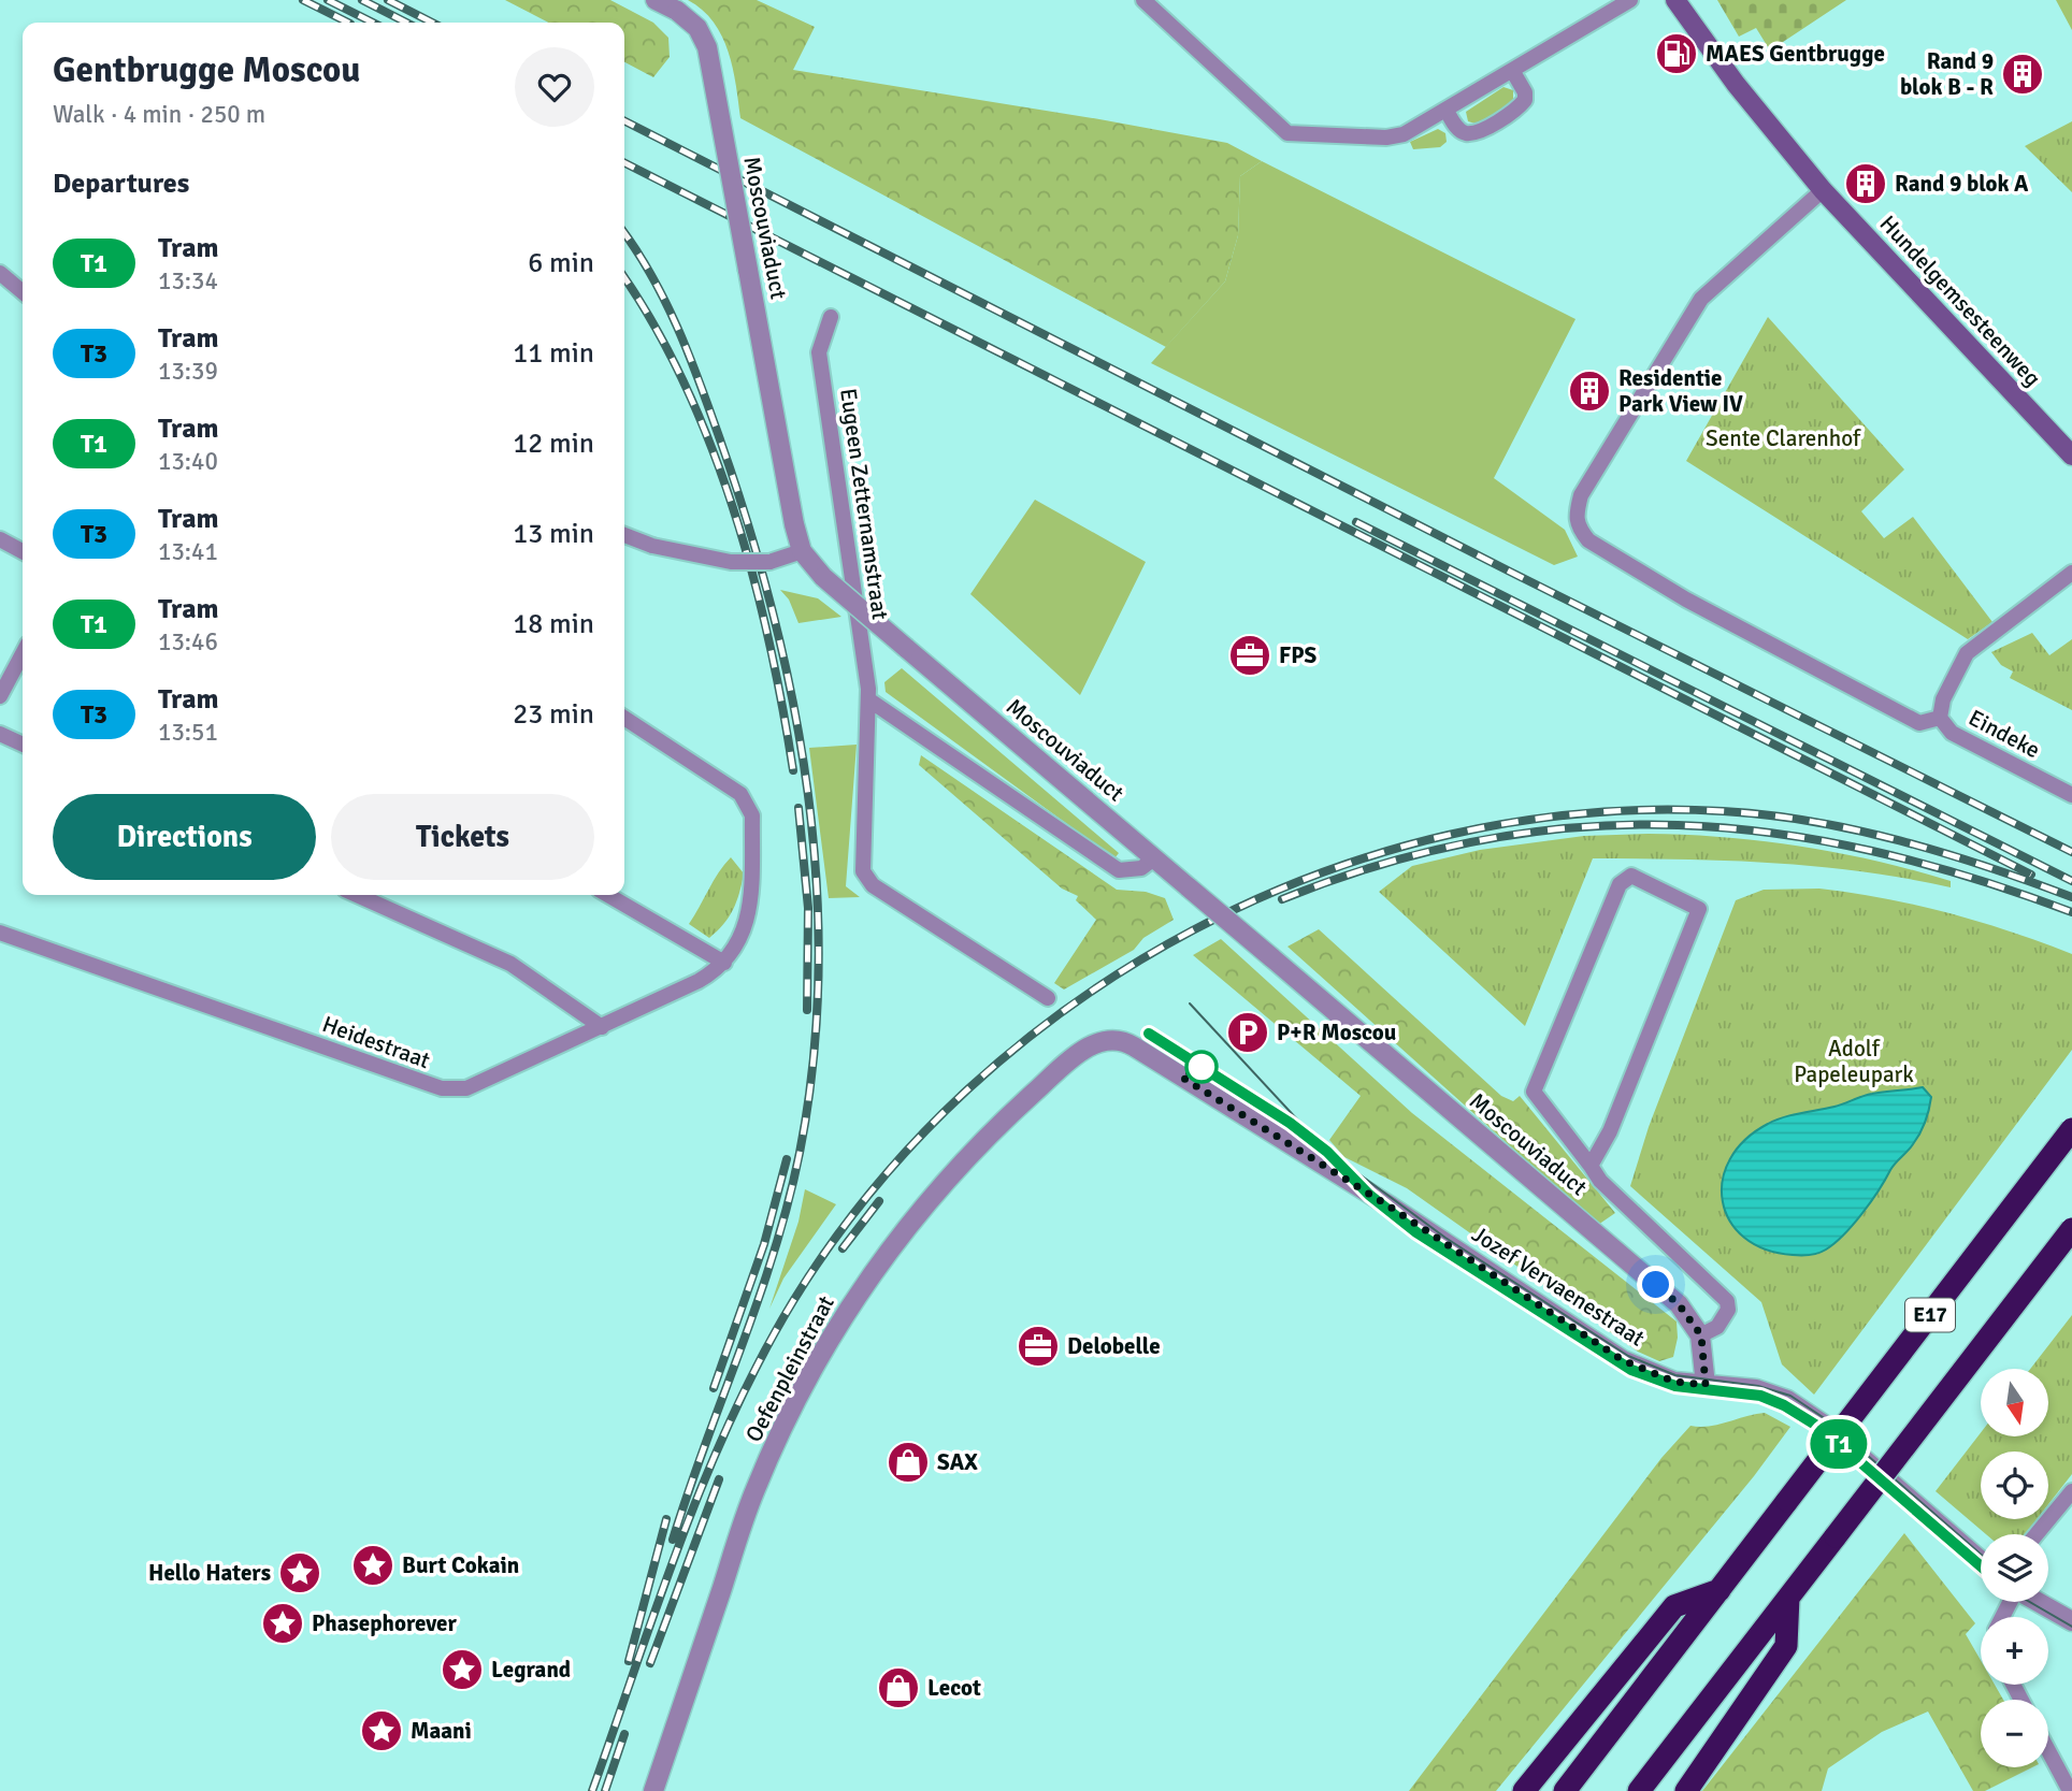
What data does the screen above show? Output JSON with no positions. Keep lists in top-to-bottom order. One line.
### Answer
{"streets":{"highway":["E17"],"main road":["Hundelgemsesteenweg"],"street":["Moscouviaduct","Eugeen Zetternamstraat","Eindeke","Heidestraat","Jozef Vervaenestraat","Oefenpleinstraat"]},"crossings":[["Jozef Vervaenestraat","Oefenpleinstraat"]],"parks":["Sente Clarenhof","Adolf Papeleupark"],"places":{"fuel station":["MAES Gentbrugge"],"building":["Rand 9 blok B - R","Rand 9 blok A","Residentie Park View IV"],"office":["FPS","Delobelle"],"parking":["P+R Moscou"],"shop":["SAX","Lecot"],"place":["Burt Cokain","Hello Haters","Phasephorever","Legrand","Maani"]},"lines":["tram line T1"],"north":"bottom","page":{"on_map":"T1","heading":[["Gentbrugge Moscou","Walk · 4 min · 250 m"],"Departures"],"list":[{"mark":"T1","name":"Tram","note":"13:34","value":"6 min"},{"mark":"T3","name":"Tram","note":"13:39","value":"11 min"},{"mark":"T1","name":"Tram","note":"13:40","value":"12 min"},{"mark":"T3","name":"Tram","note":"13:41","value":"13 min"},{"mark":"T1","name":"Tram","note":"13:46","value":"18 min"},{"mark":"T3","name":"Tram","note":"13:51","value":"23 min"}],"buttons":["Directions","Tickets"],"map_buttons":["+","−"]}}
